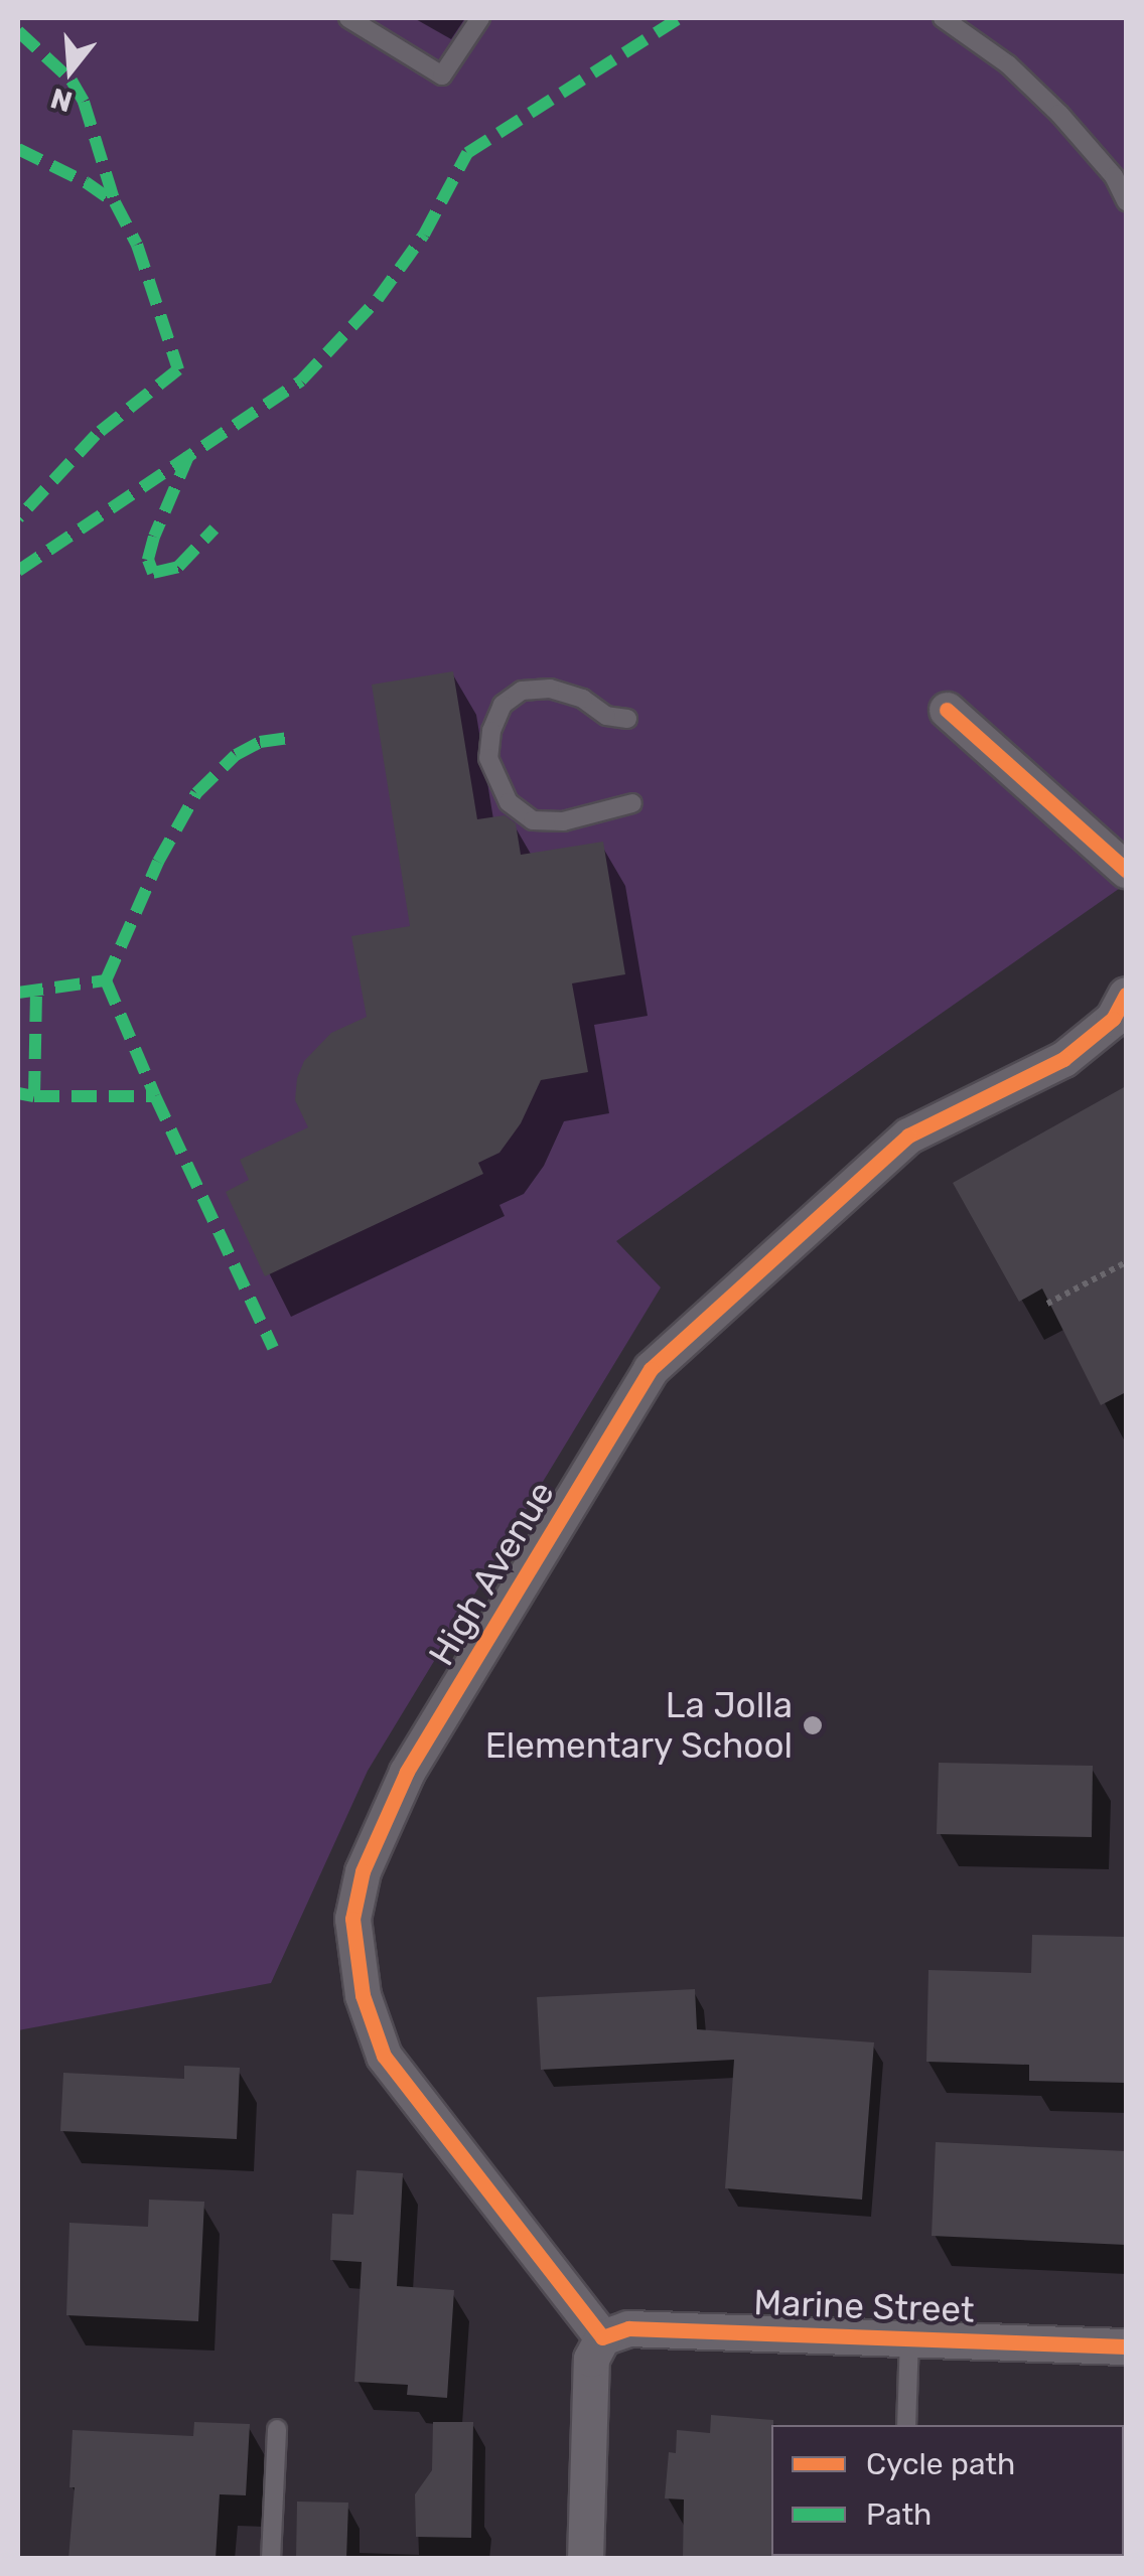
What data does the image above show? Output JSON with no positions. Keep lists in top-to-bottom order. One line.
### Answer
{"streets":{"street":["High Avenue","Marine Street"]},"crossings":[["High Avenue","Marine Street"]],"places":["La Jolla Elementary School"],"legend":["Cycle path","Path"],"north":"bottom"}
